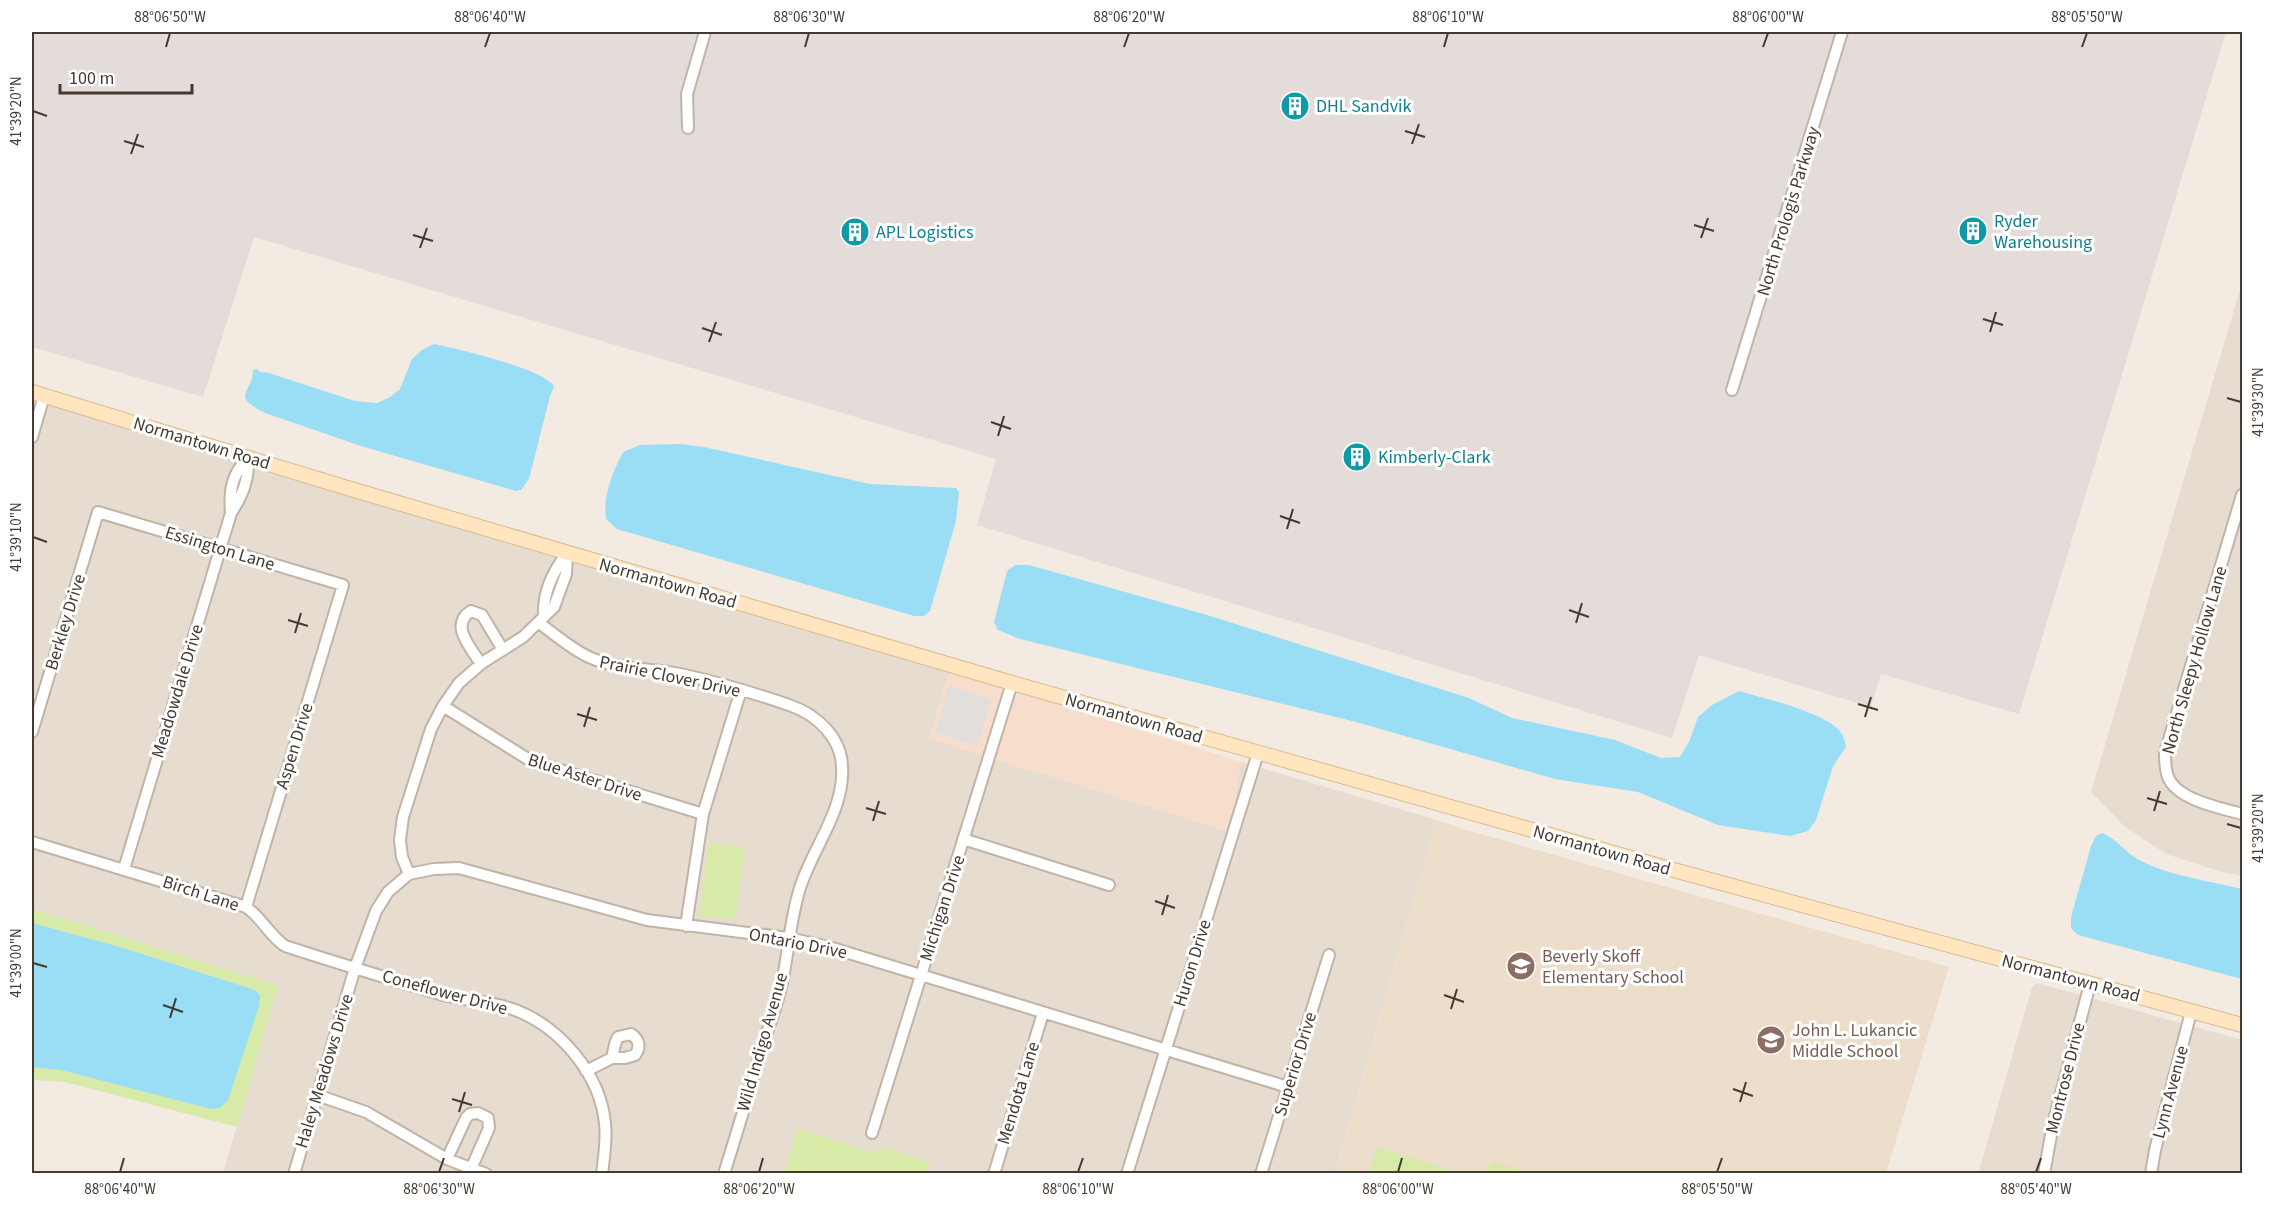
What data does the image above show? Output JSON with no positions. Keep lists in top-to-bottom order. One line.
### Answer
{"streets":{"street":["North Prologis Parkway","Normantown Road","Essington Lane","Berkley Drive","North Sleepy Hollow Lane","Prairie Clover Drive","Meadowdale Drive","Aspen Drive","Blue Aster Drive","Birch Lane","Michigan Drive","Ontario Drive","Huron Drive","Coneflower Drive","Wild Indigo Avenue","Superior Drive","Haley Meadows Drive","Montrose Drive","Lynn Avenue","Mendota Lane"]},"crossings":[["Normantown Road","Meadowdale Drive"],["Normantown Road","Michigan Drive"],["Normantown Road","Huron Drive"],["Normantown Road","Montrose Drive"],["Normantown Road","Lynn Avenue"],["Essington Lane","Berkley Drive"],["Essington Lane","Meadowdale Drive"],["Essington Lane","Aspen Drive"],["Prairie Clover Drive","Wild Indigo Avenue"],["Meadowdale Drive","Birch Lane"],["Aspen Drive","Birch Lane"],["Birch Lane","Coneflower Drive"],["Birch Lane","Haley Meadows Drive"],["Michigan Drive","Ontario Drive"],["Ontario Drive","Huron Drive"],["Ontario Drive","Wild Indigo Avenue"],["Ontario Drive","Superior Drive"],["Ontario Drive","Mendota Lane"],["Coneflower Drive","Haley Meadows Drive"]],"places":{"building":["DHL Sandvik","Ryder Warehousing","APL Logistics","Kimberly-Clark"],"school or university":["Beverly Skoff Elementary School","John L. Lukancic Middle School"]},"scale_bar":"100 m","coordinates":["88°06'50\"W","88°06'40\"W","88°06'30\"W","88°06'20\"W","88°06'10\"W","88°06'00\"W","88°05'50\"W","41°39'20\"N","41°39'30\"N","41°39'10\"N","41°39'00\"N","88°05'40\"W"]}
